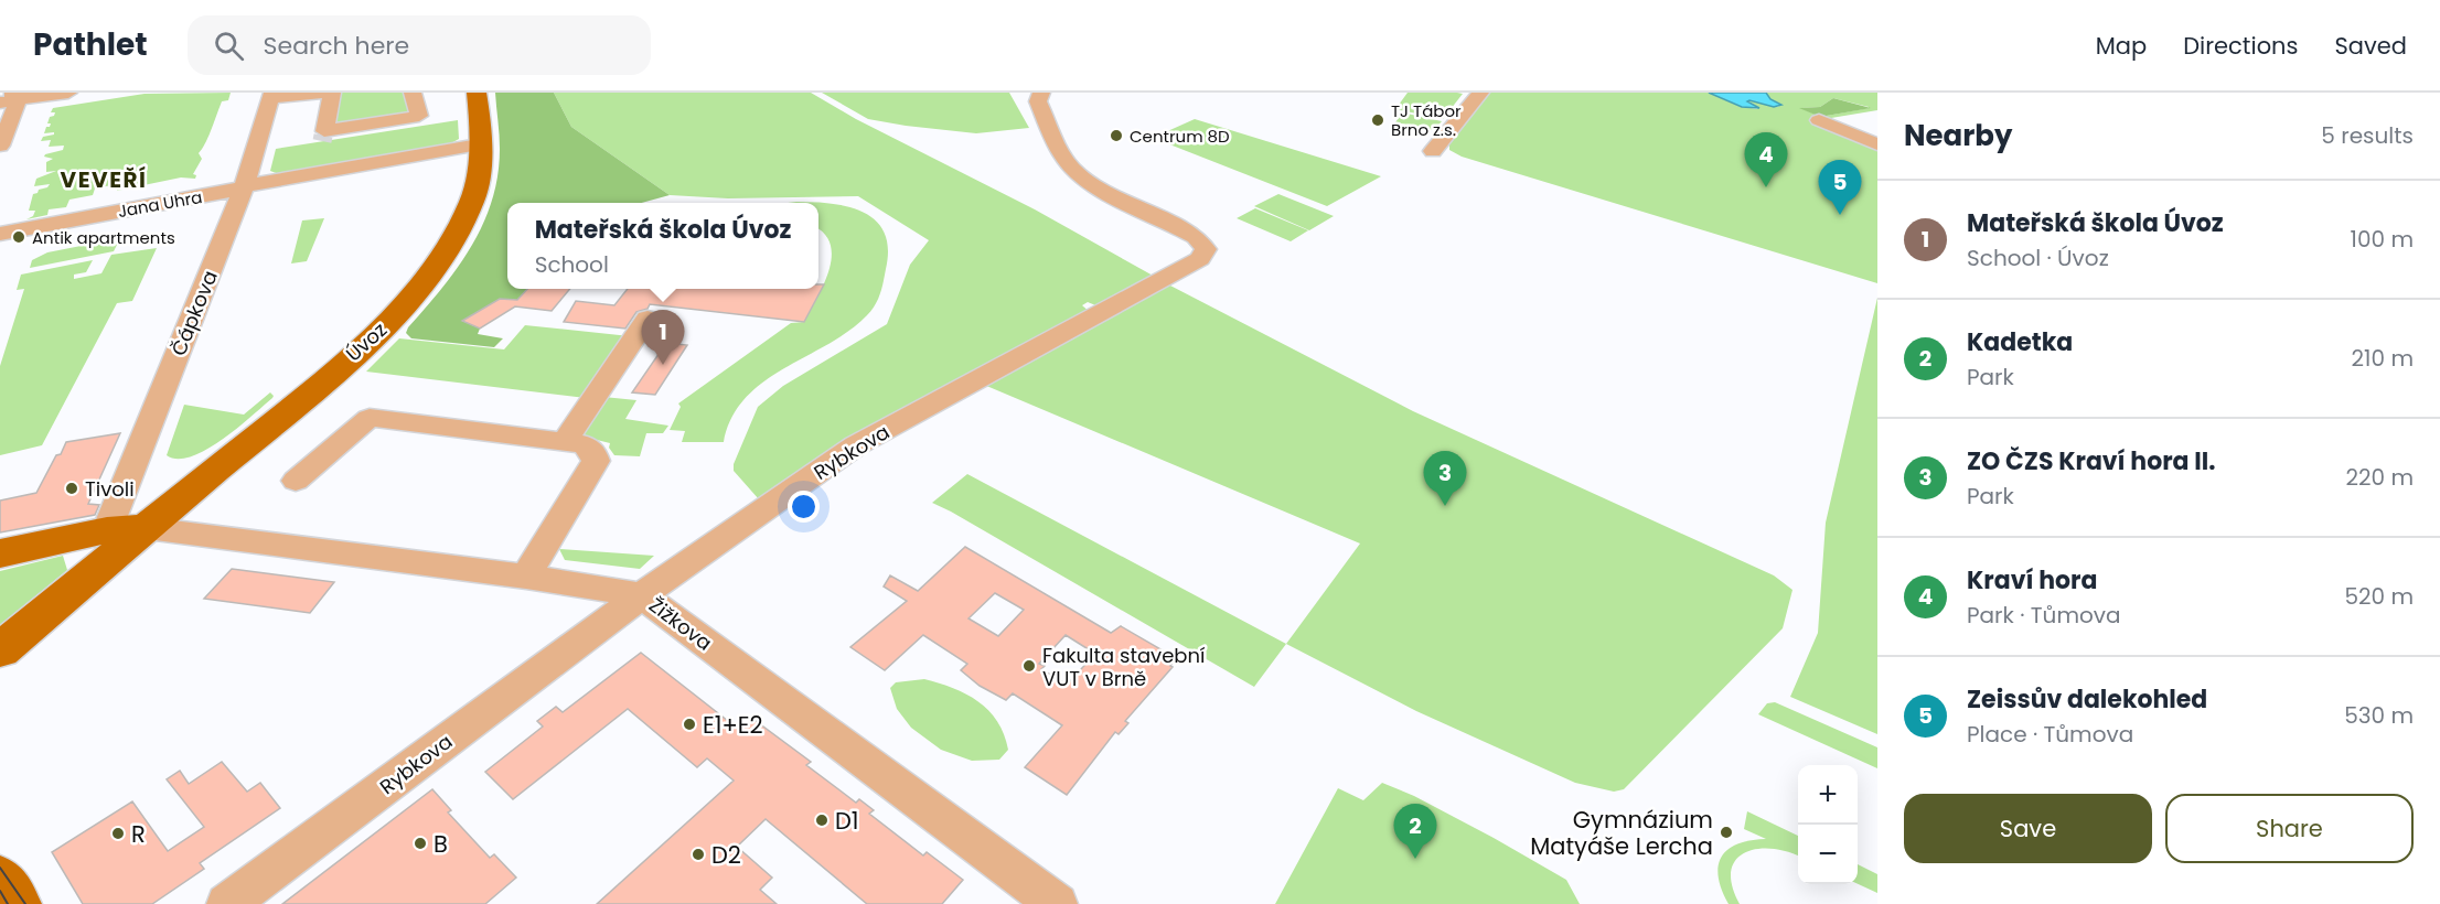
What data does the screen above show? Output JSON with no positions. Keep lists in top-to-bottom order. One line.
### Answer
{"streets":{"main road":["Úvoz"],"street":["Jana Uhra","Čápkova","Rybkova","Žižkova"]},"crossings":[["Jana Uhra","Čápkova"],["Jana Uhra","Úvoz"],["Úvoz","Žižkova"],["Rybkova","Žižkova"]],"districts":["VEVEŘÍ"],"places":["TJ Tábor Brno z.s.","Centrum 8D","Antik apartments","Tivoli","Fakulta stavební VUT v Brně","E1+E2","D1","Gymnázium Matyáše Lercha","R","B","D2"],"page":{"header":"Pathlet","search":"Search here","nav":["Map","Directions","Saved"],"heading":["Nearby","5 results"],"pins":["4","5","1","3","2"],"list":[{"mark":"1","name":"Mateřská škola Úvoz","note":"School · Úvoz","value":"100 m"},{"mark":"2","name":"Kadetka","note":"Park","value":"210 m"},{"mark":"3","name":"ZO ČZS Kraví hora II.","note":"Park","value":"220 m"},{"mark":"4","name":"Kraví hora","note":"Park · Tůmova","value":"520 m"},{"mark":"5","name":"Zeissův dalekohled","note":"Place · Tůmova","value":"530 m"}],"popup":["Mateřská škola Úvoz","School"],"map_buttons":["+","−"],"buttons":["Save","Share"]}}
